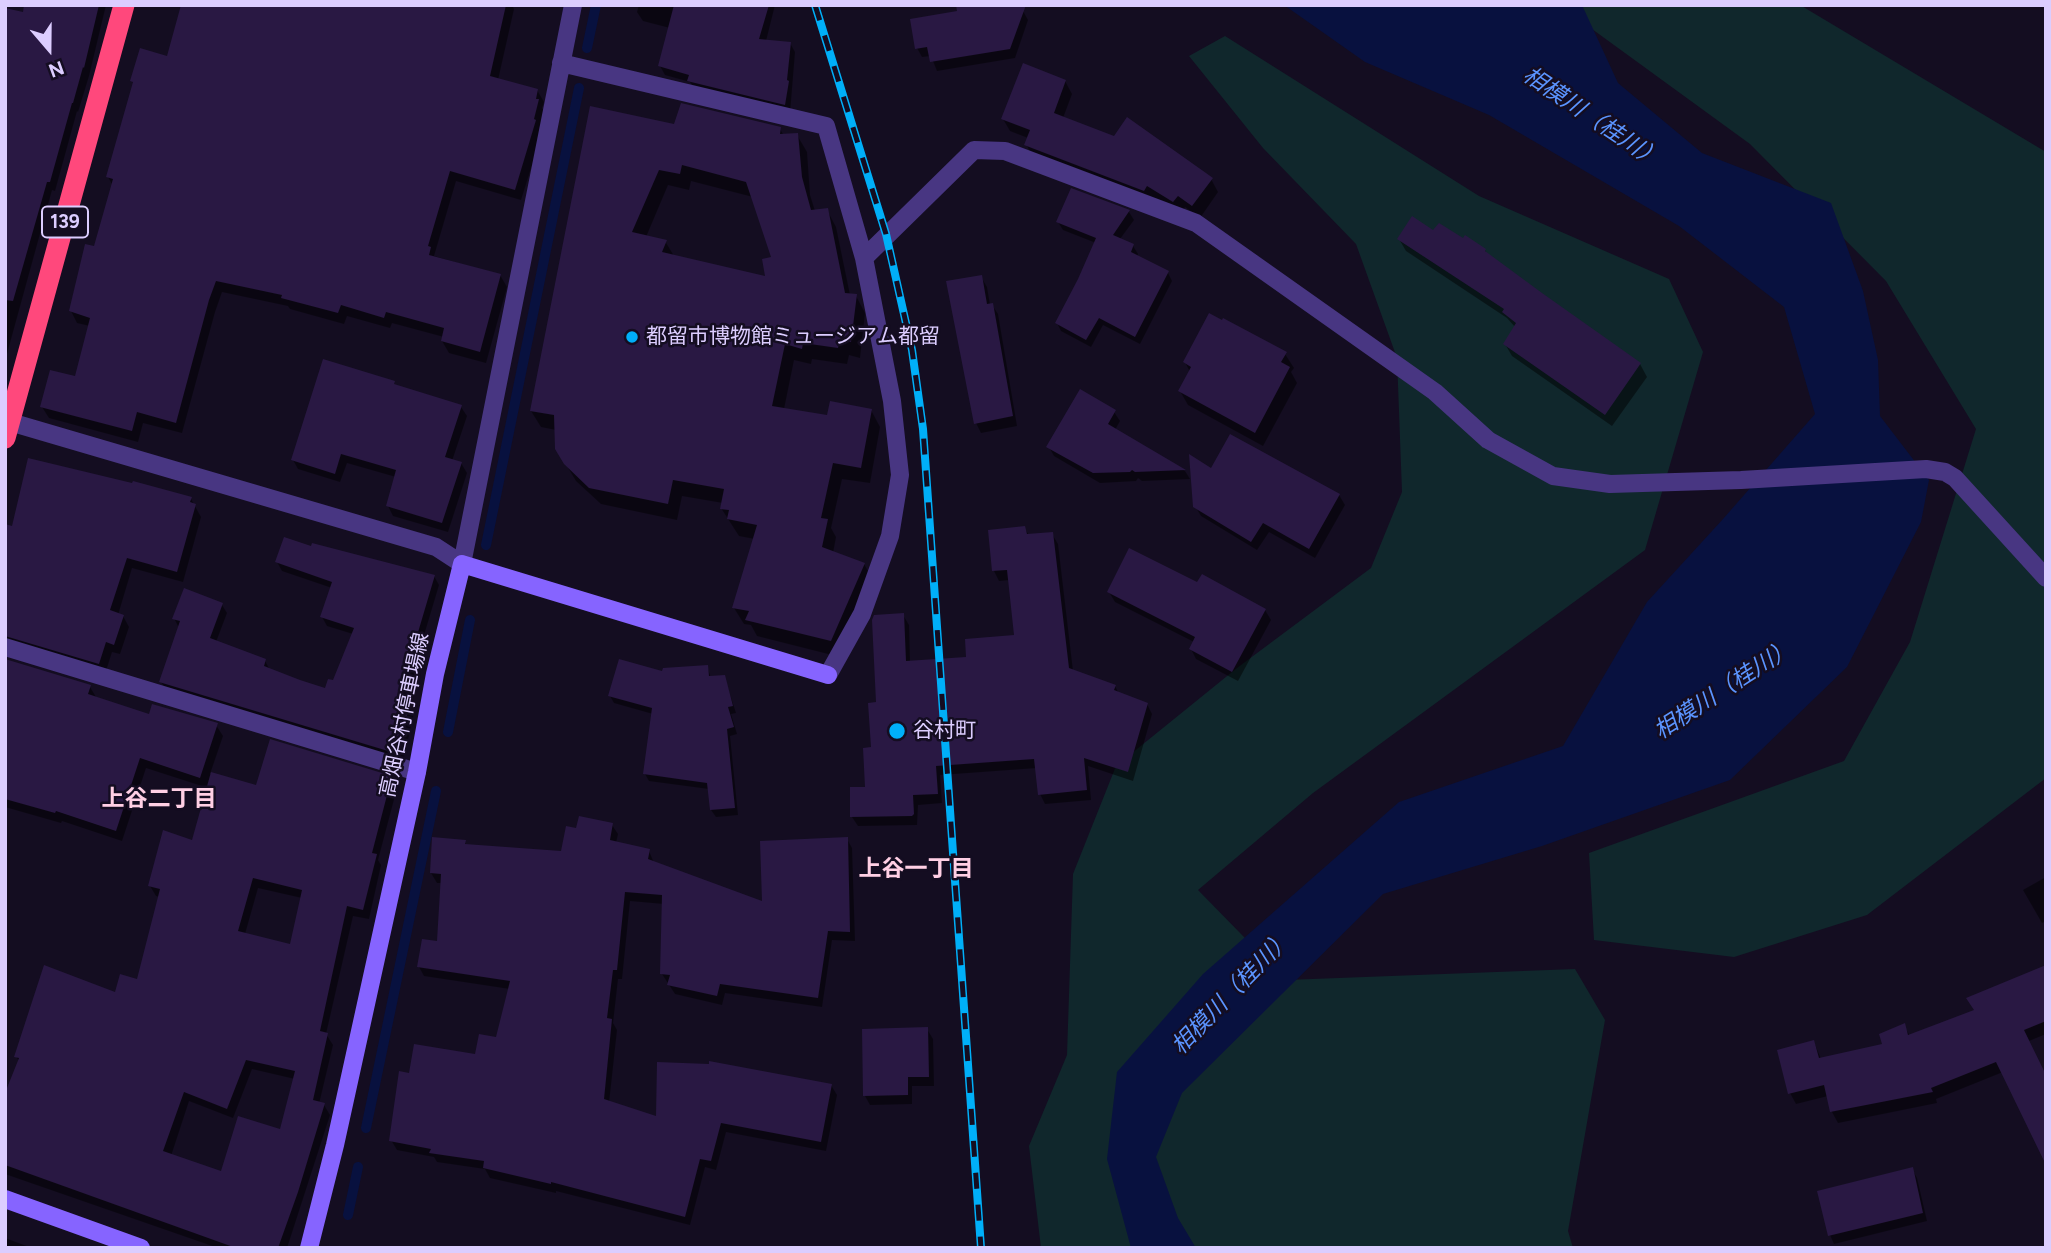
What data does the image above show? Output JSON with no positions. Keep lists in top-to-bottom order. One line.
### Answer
{"streets":{"highway":["139"],"main road":["高畑谷村停車場線"]},"districts":["上谷二丁目","上谷一丁目"],"water":["相模川（桂川）"],"places":["都留市博物館ミュージアム都留","谷村町"],"north":"bottom"}
